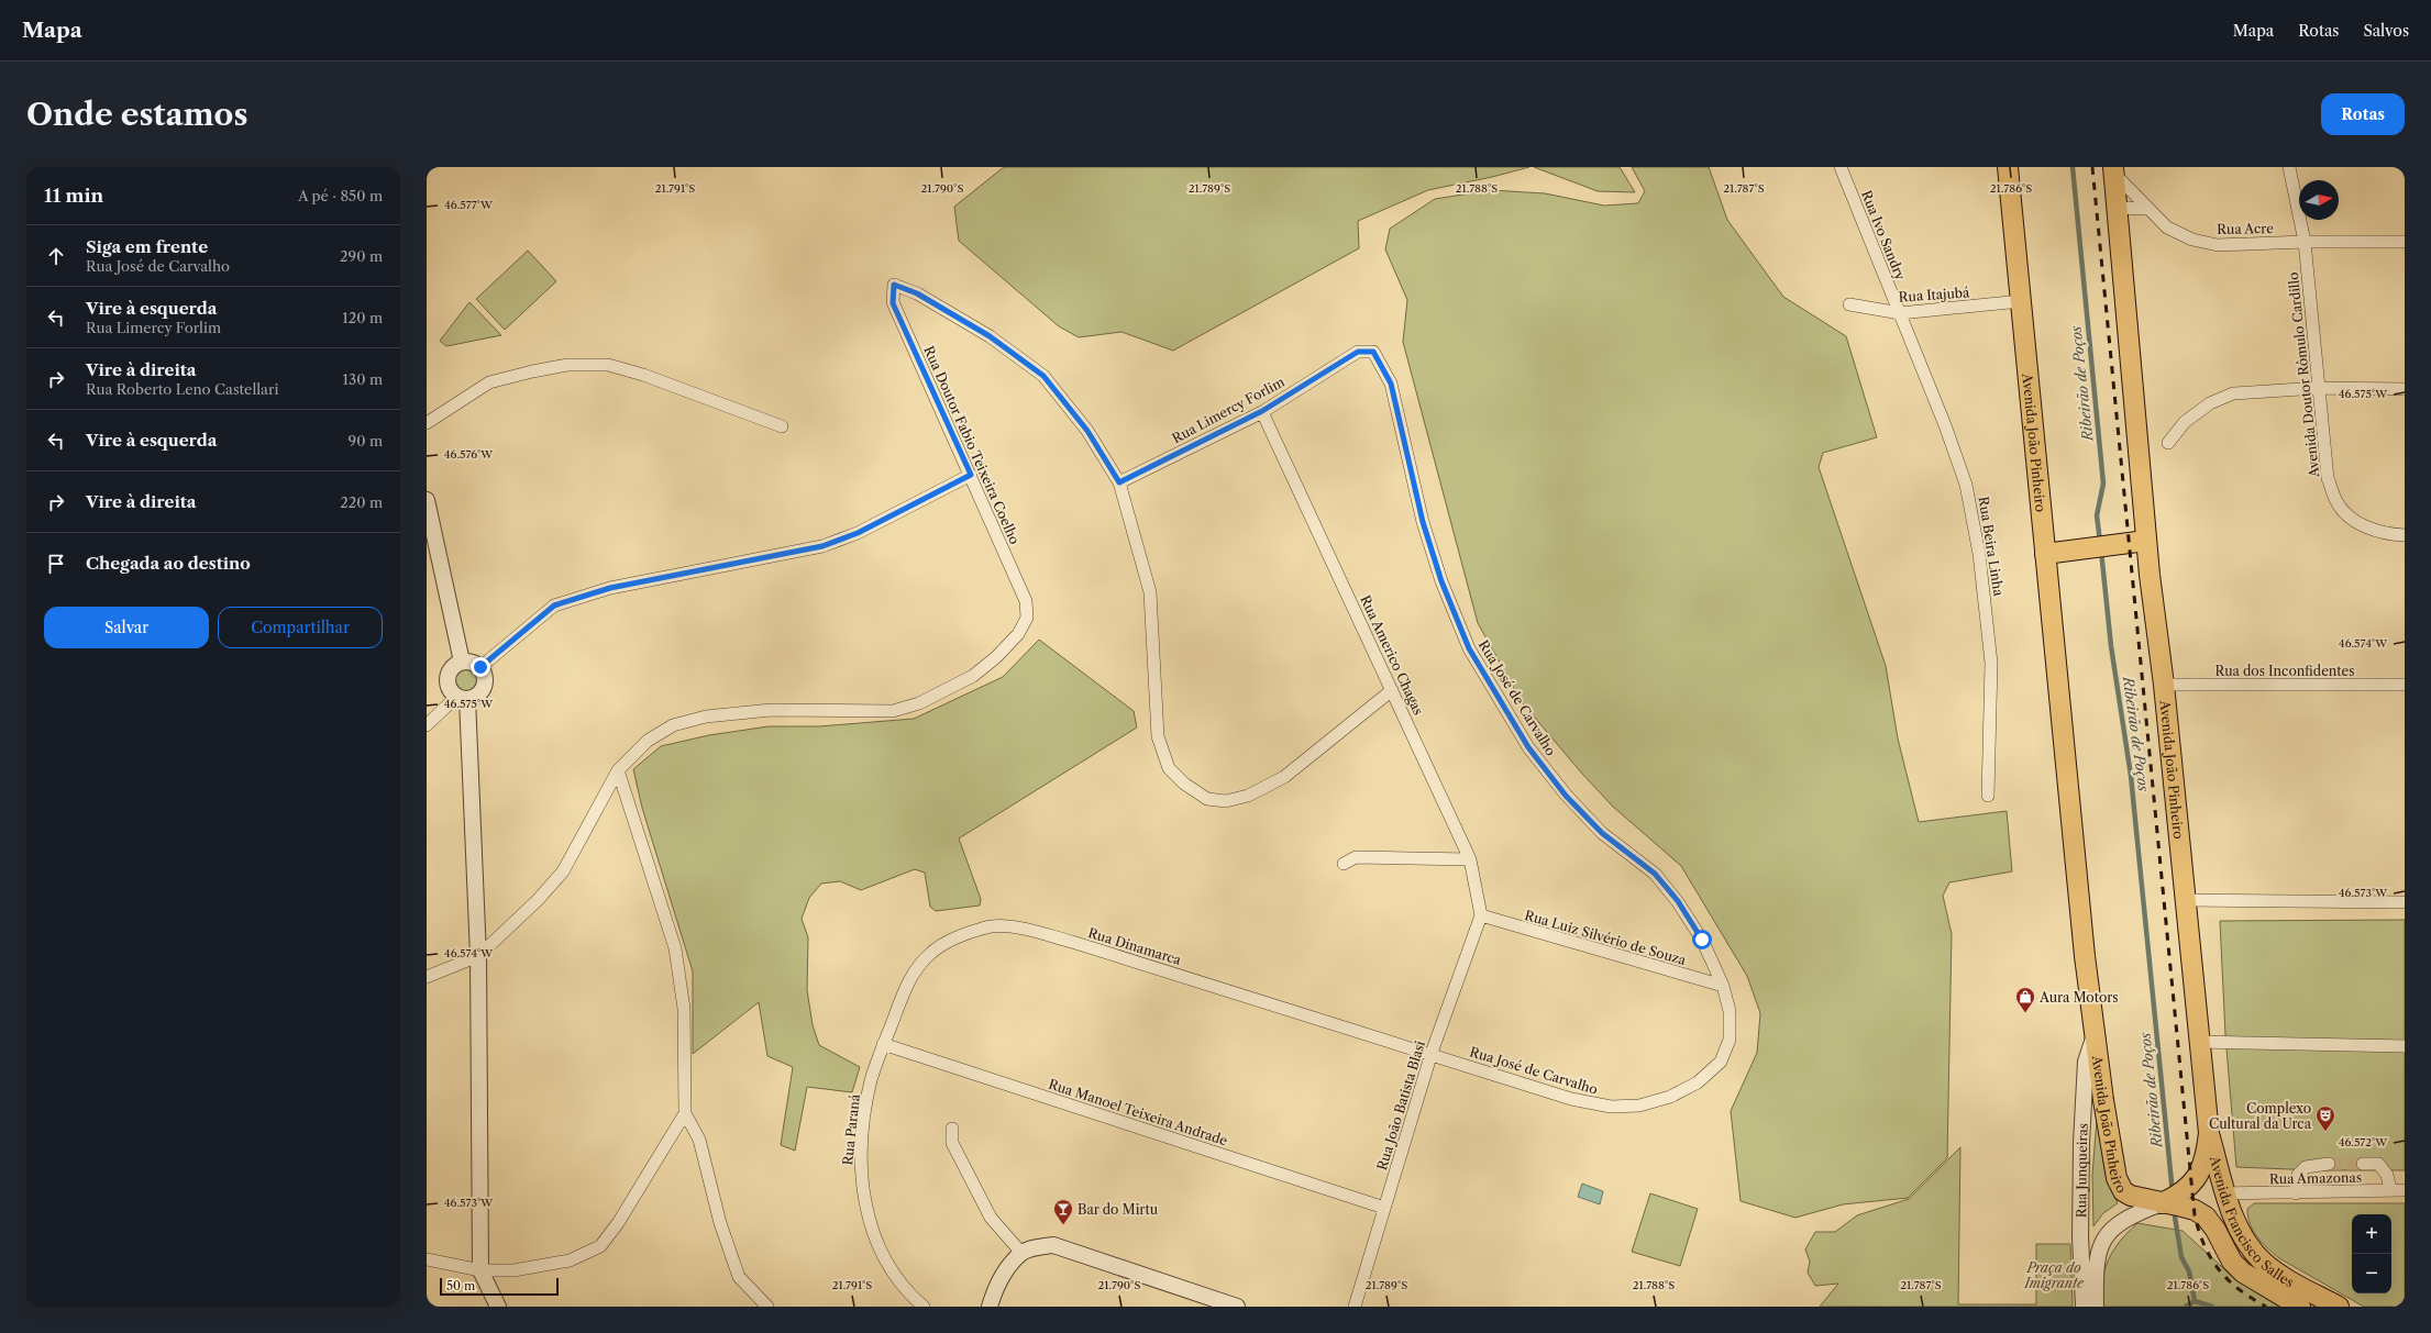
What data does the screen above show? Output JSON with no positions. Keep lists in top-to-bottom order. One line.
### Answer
{"streets":{"main road":["Avenida João Pinheiro","Avenida Francisco Salles"],"street":["Rua Acre","Rua Ivo Sandry","Rua Itajubá","Avenida Doutor Rômulo Cardillo","Rua Limercy Forlim","Rua Doutor Fabio Teixeira Coelho","Rua Beira Linha","Rua Americo Chagas","Rua dos Inconfidentes","Rua José de Carvalho","Rua Luiz Silvério de Souza","Rua Dinamarca","Rua João Batista Blasi","Rua Manoel Teixeira Andrade","Rua Paraná","Rua Junqueiras","Rua Amazonas"]},"crossings":[["Rua Acre","Avenida Doutor Rômulo Cardillo"],["Rua Acre","Avenida João Pinheiro"],["Rua Ivo Sandry","Rua Itajubá"],["Rua Ivo Sandry","Rua Beira Linha"],["Rua Itajubá","Avenida João Pinheiro"],["Rua Itajubá","Rua Beira Linha"],["Rua Limercy Forlim","Rua Doutor Fabio Teixeira Coelho"],["Rua Limercy Forlim","Rua Americo Chagas"],["Rua Limercy Forlim","Rua José de Carvalho"],["Avenida João Pinheiro","Rua dos Inconfidentes"],["Avenida João Pinheiro","Rua Junqueiras"],["Avenida João Pinheiro","Avenida Francisco Salles"],["Rua Americo Chagas","Rua Luiz Silvério de Souza"],["Rua Americo Chagas","Rua João Batista Blasi"],["Rua José de Carvalho","Rua Luiz Silvério de Souza"],["Rua José de Carvalho","Rua Dinamarca"],["Rua José de Carvalho","Rua João Batista Blasi"],["Rua Luiz Silvério de Souza","Rua João Batista Blasi"],["Rua Dinamarca","Rua João Batista Blasi"],["Rua Dinamarca","Rua Manoel Teixeira Andrade"],["Rua Dinamarca","Rua Paraná"],["Rua João Batista Blasi","Rua Manoel Teixeira Andrade"],["Rua Manoel Teixeira Andrade","Rua Paraná"],["Rua Amazonas","Avenida Francisco Salles"]],"water":["Ribeirão de Poços"],"parks":["Praça do Imigrante"],"places":{"shop":["Aura Motors"],"theatre":["Complexo Cultural da Urca"],"bar":["Bar do Mirtu"]},"scale_bar":"50 m","north":"right","page":{"header":"Mapa","nav":["Mapa","Rotas","Salvos"],"buttons":["Rotas",["Salvar","Compartilhar"]],"title":"Onde estamos","heading":["11 min","A pé · 850 m"],"list":[["Siga em frente","Rua José de Carvalho","290 m"],["Vire à esquerda","Rua Limercy Forlim","120 m"],["Vire à direita","Rua Roberto Leno Castellari","130 m"],["Vire à esquerda","90 m"],["Vire à direita","220 m"],"Chegada ao destino"],"map_buttons":["+","−"],"scale":"50 m"},"coordinates":["21.791°S","21.790°S","21.789°S","21.788°S","21.787°S","21.786°S","46.577°W","46.575°W","46.576°W","46.574°W","46.573°W","46.572°W"]}
